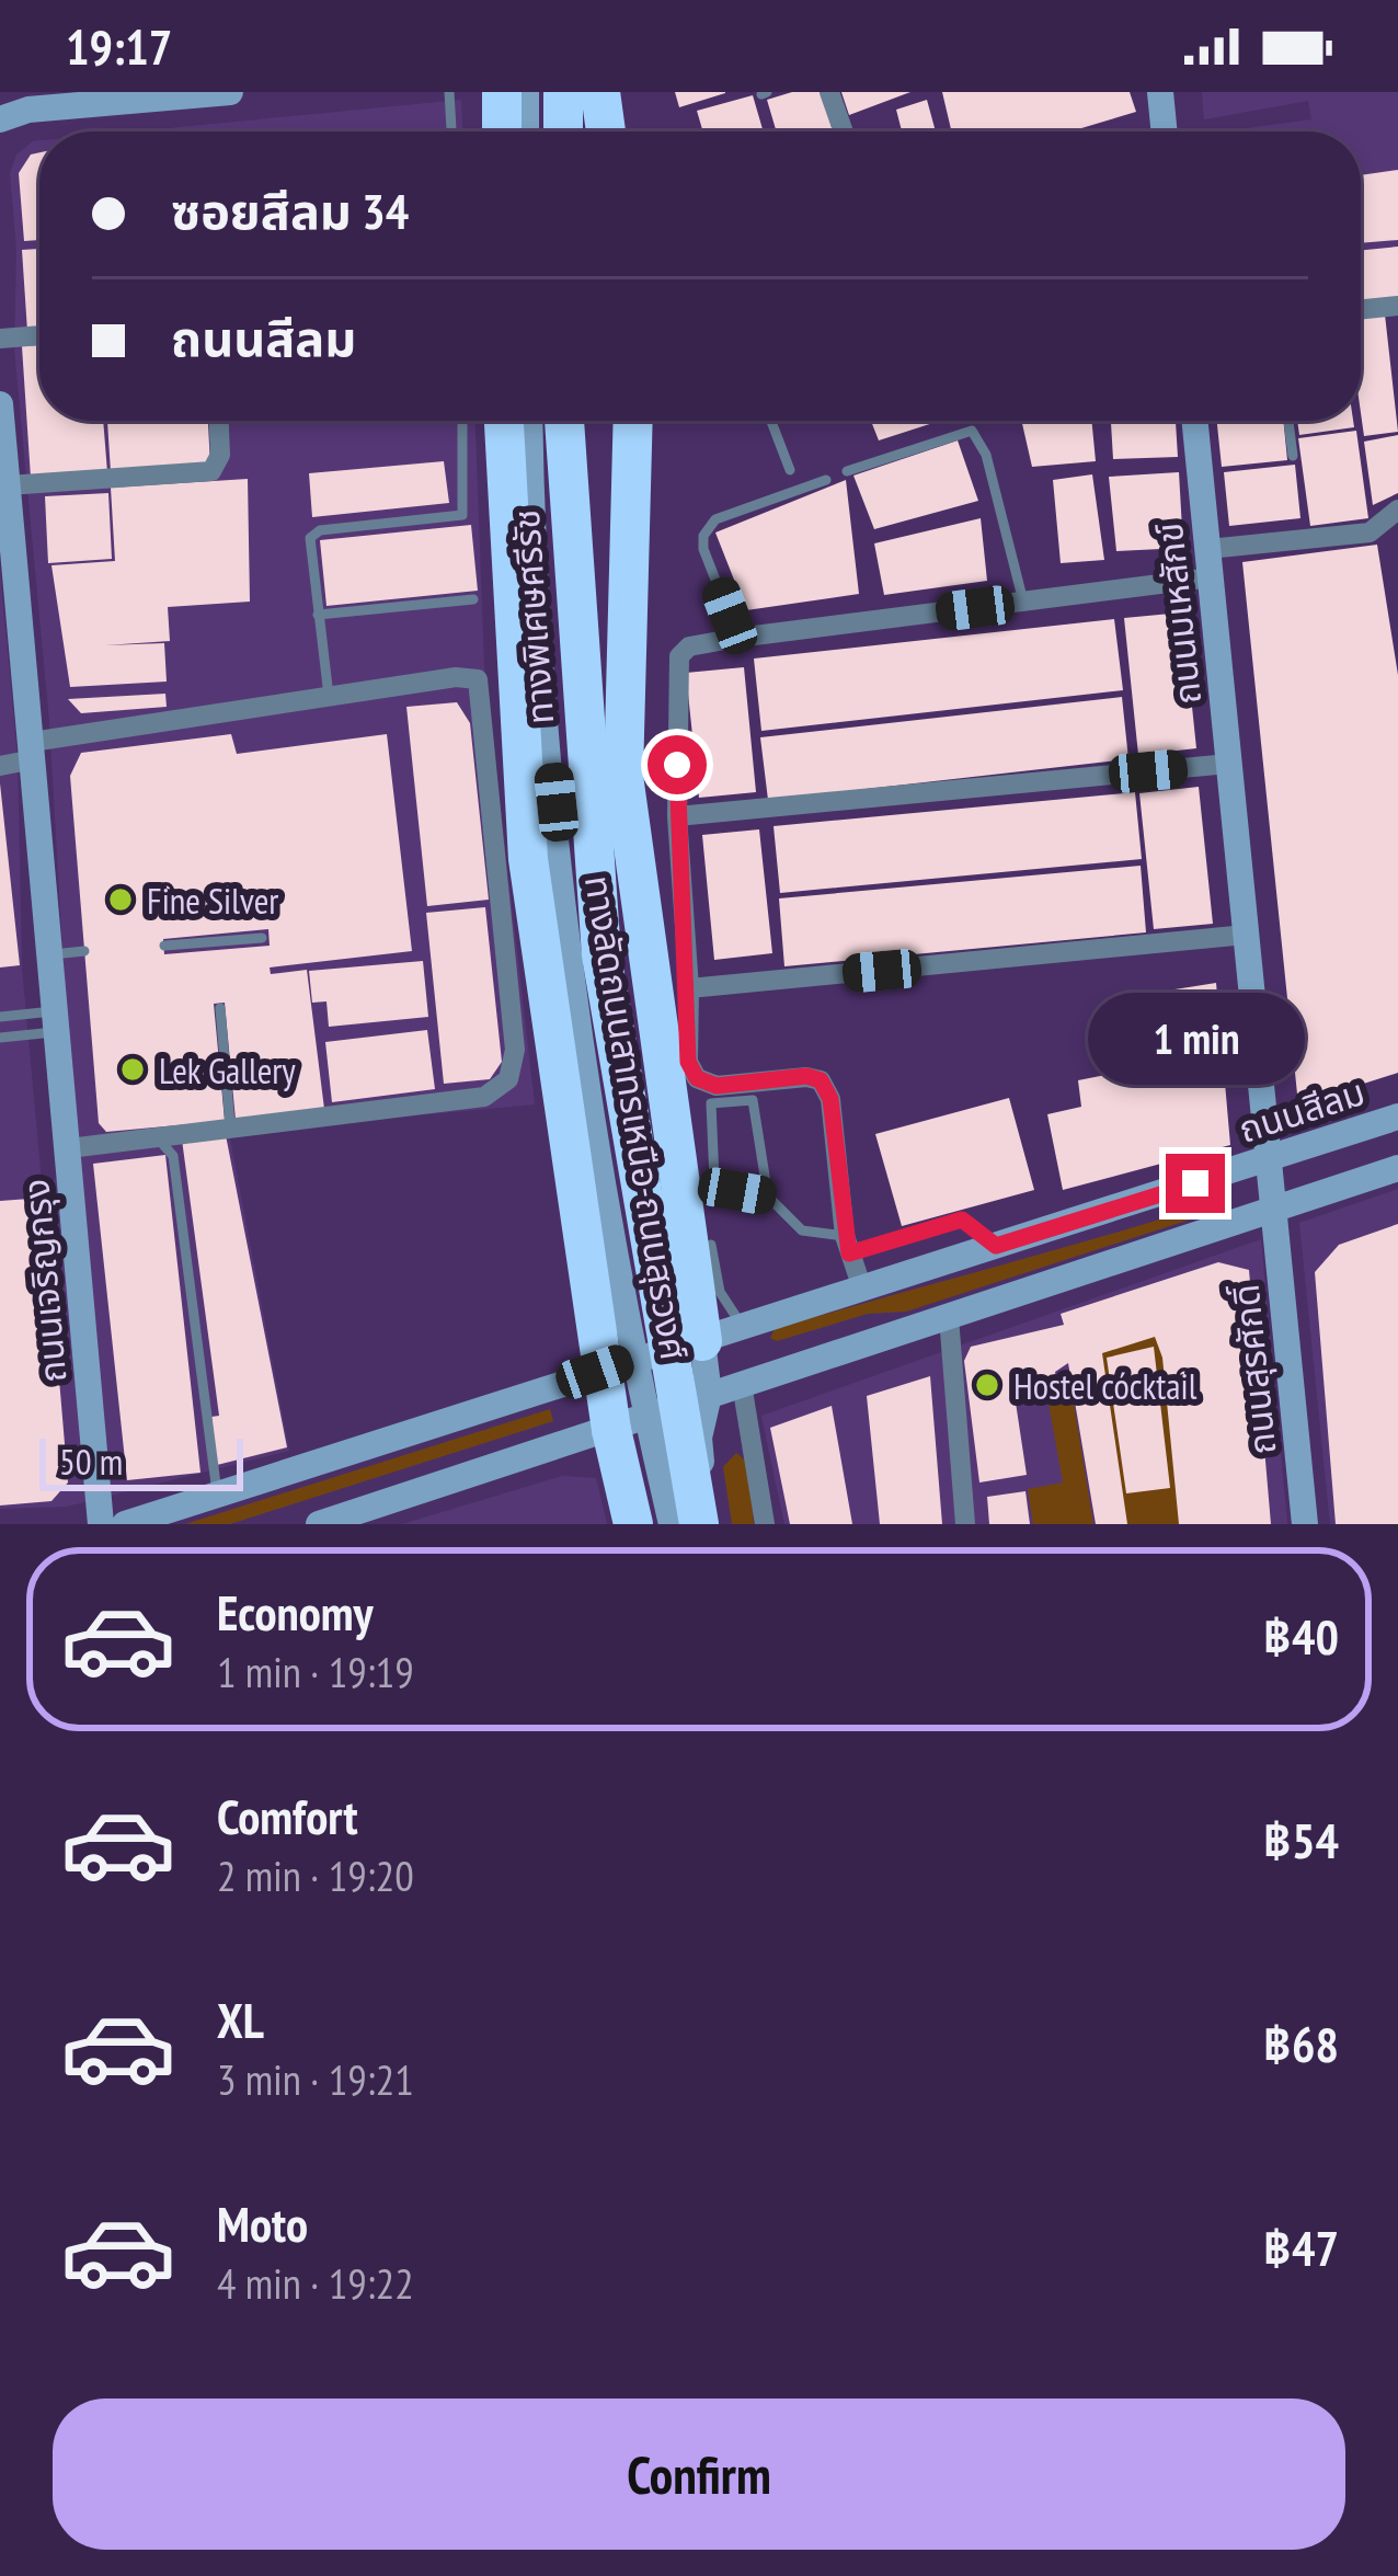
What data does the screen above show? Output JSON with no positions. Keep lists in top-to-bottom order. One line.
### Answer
{"streets":{"highway":["ทางพิเศษศรีรัช"],"main road":["ถนนมเหสักข์","ถนนสีลม","ทางลัดถนนสาทรเหนือ-ถนนสุรวงศ์","ถนนเจริญกรุง","ถนนสุรศักดิ์"]},"crossings":[["ถนนมเหสักข์","ถนนสีลม"],["ถนนมเหสักข์","ถนนสุรศักดิ์"],["ถนนสีลม","ทางลัดถนนสาทรเหนือ-ถนนสุรวงศ์"]],"places":["Fine Silver","Lek Gallery","Hostel cócktail"],"scale_bar":"50 m","page":{"status":"19:17","banner":["ซอยสีลม 34","ถนนสีลม"],"bubble":"1 min","scale":"50 m","list":[{"name":"Economy","note":"1 min · 19:19","value":"฿40"},{"name":"Comfort","note":"2 min · 19:20","value":"฿54"},{"name":"XL","note":"3 min · 19:21","value":"฿68"},{"name":"Moto","note":"4 min · 19:22","value":"฿47"}],"buttons":"Confirm"}}
